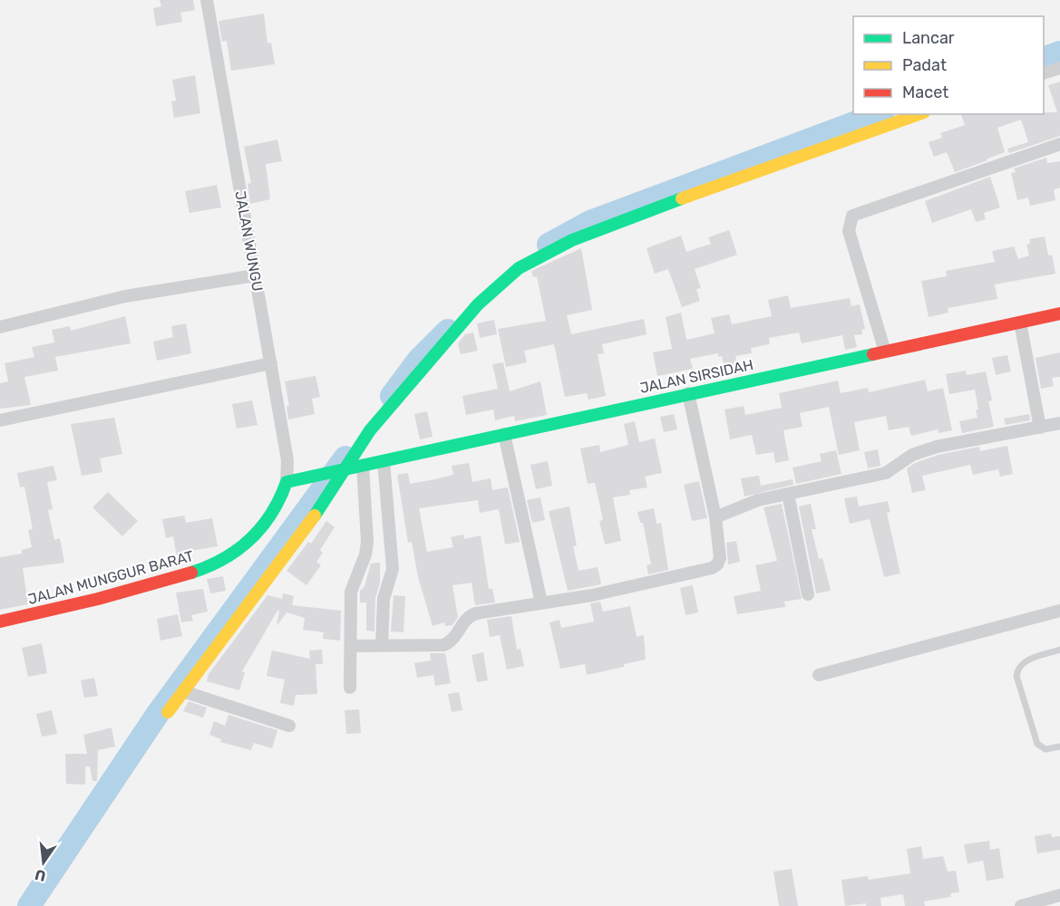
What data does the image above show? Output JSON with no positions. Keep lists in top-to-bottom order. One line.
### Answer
{"streets":{"street":["JALAN WUNGU","JALAN SIRSIDAH","JALAN MUNGGUR BARAT"]},"crossings":[["JALAN WUNGU","JALAN SIRSIDAH"],["JALAN WUNGU","JALAN MUNGGUR BARAT"],["JALAN SIRSIDAH","JALAN MUNGGUR BARAT"]],"legend":["Lancar","Padat","Macet"],"north":"bottom"}
